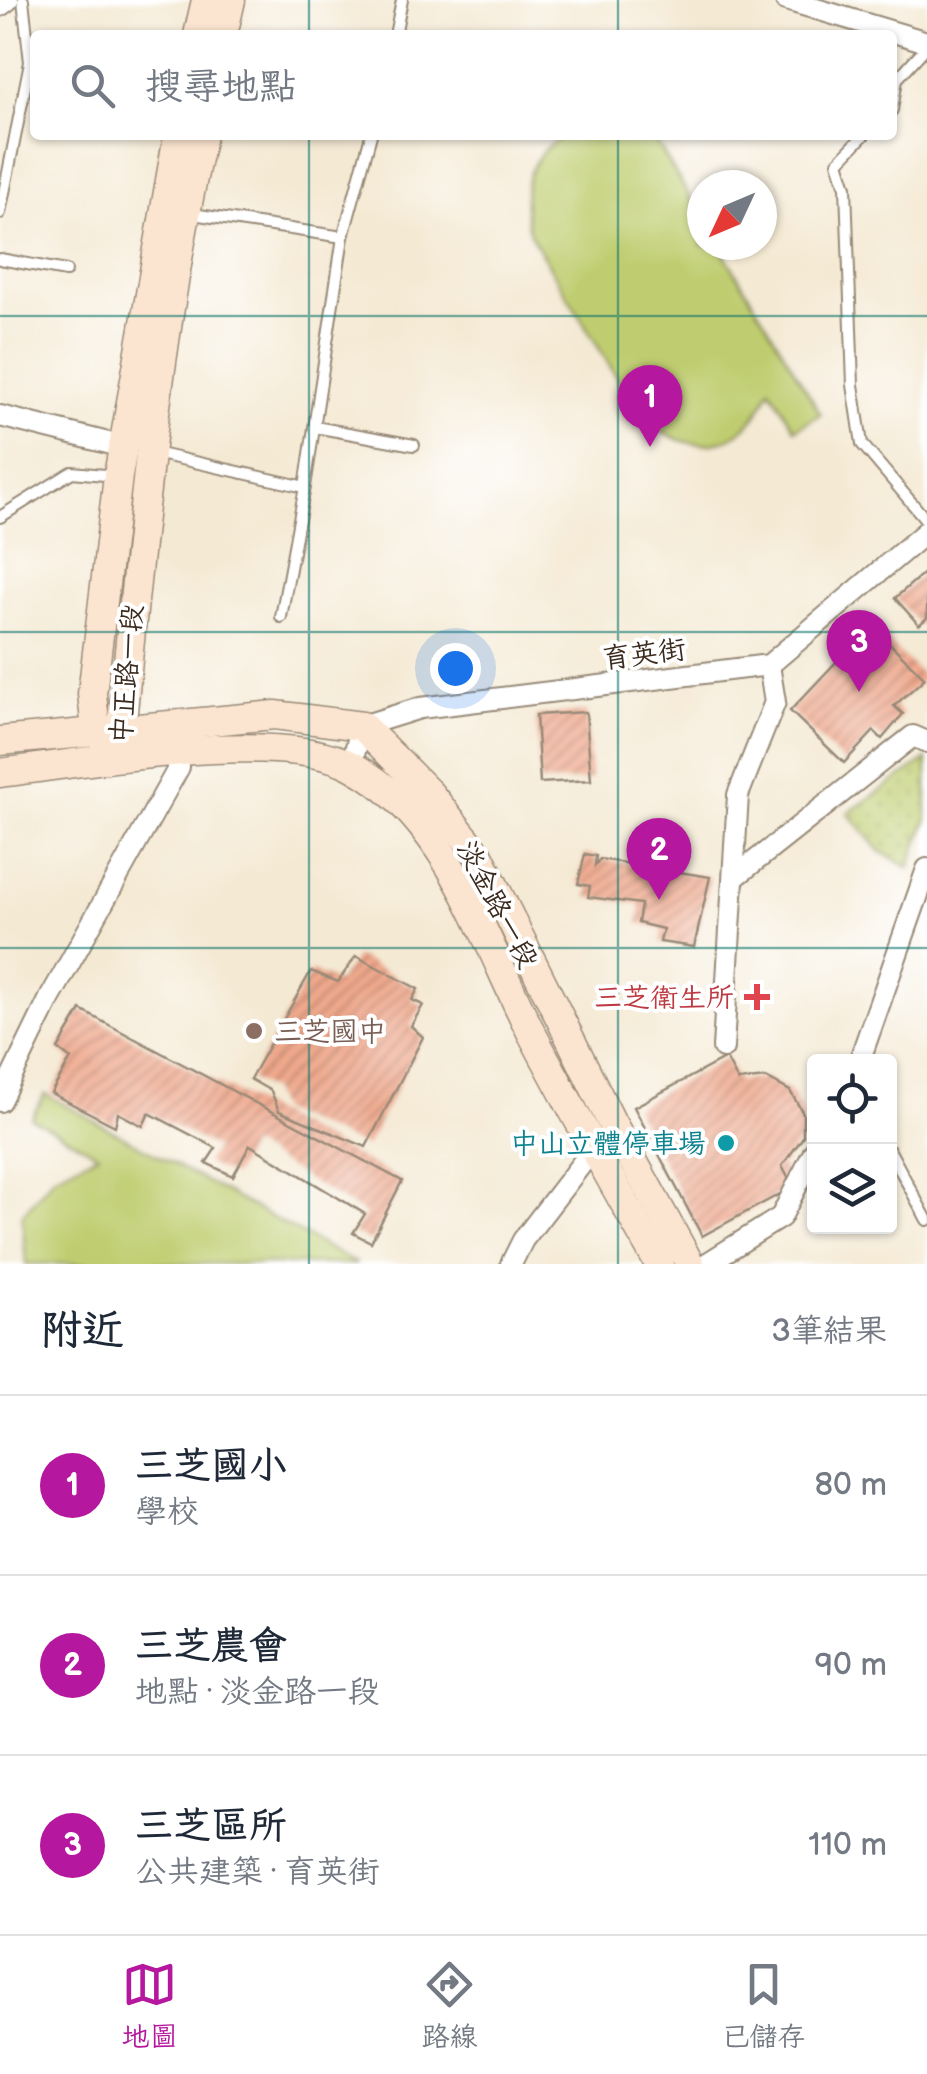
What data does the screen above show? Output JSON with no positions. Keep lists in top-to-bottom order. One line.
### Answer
{"streets":{"street":["育英街","中正路一段","淡金路一段"]},"crossings":[["育英街","淡金路一段"],["中正路一段","淡金路一段"]],"places":{"health":["三芝衛生所"],"other":["三芝國中","中山立體停車場"]},"north":"bottom left","page":{"search":"搜尋地點","pins":["1","3","2"],"heading":["附近","3筆結果"],"list":[{"mark":"1","name":"三芝國小","note":"學校","value":"80 m"},{"mark":"2","name":"三芝農會","note":"地點 · 淡金路一段","value":"90 m"},{"mark":"3","name":"三芝區所","note":"公共建築 · 育英街","value":"110 m"}],"nav":["地圖","路線","已儲存"]}}
